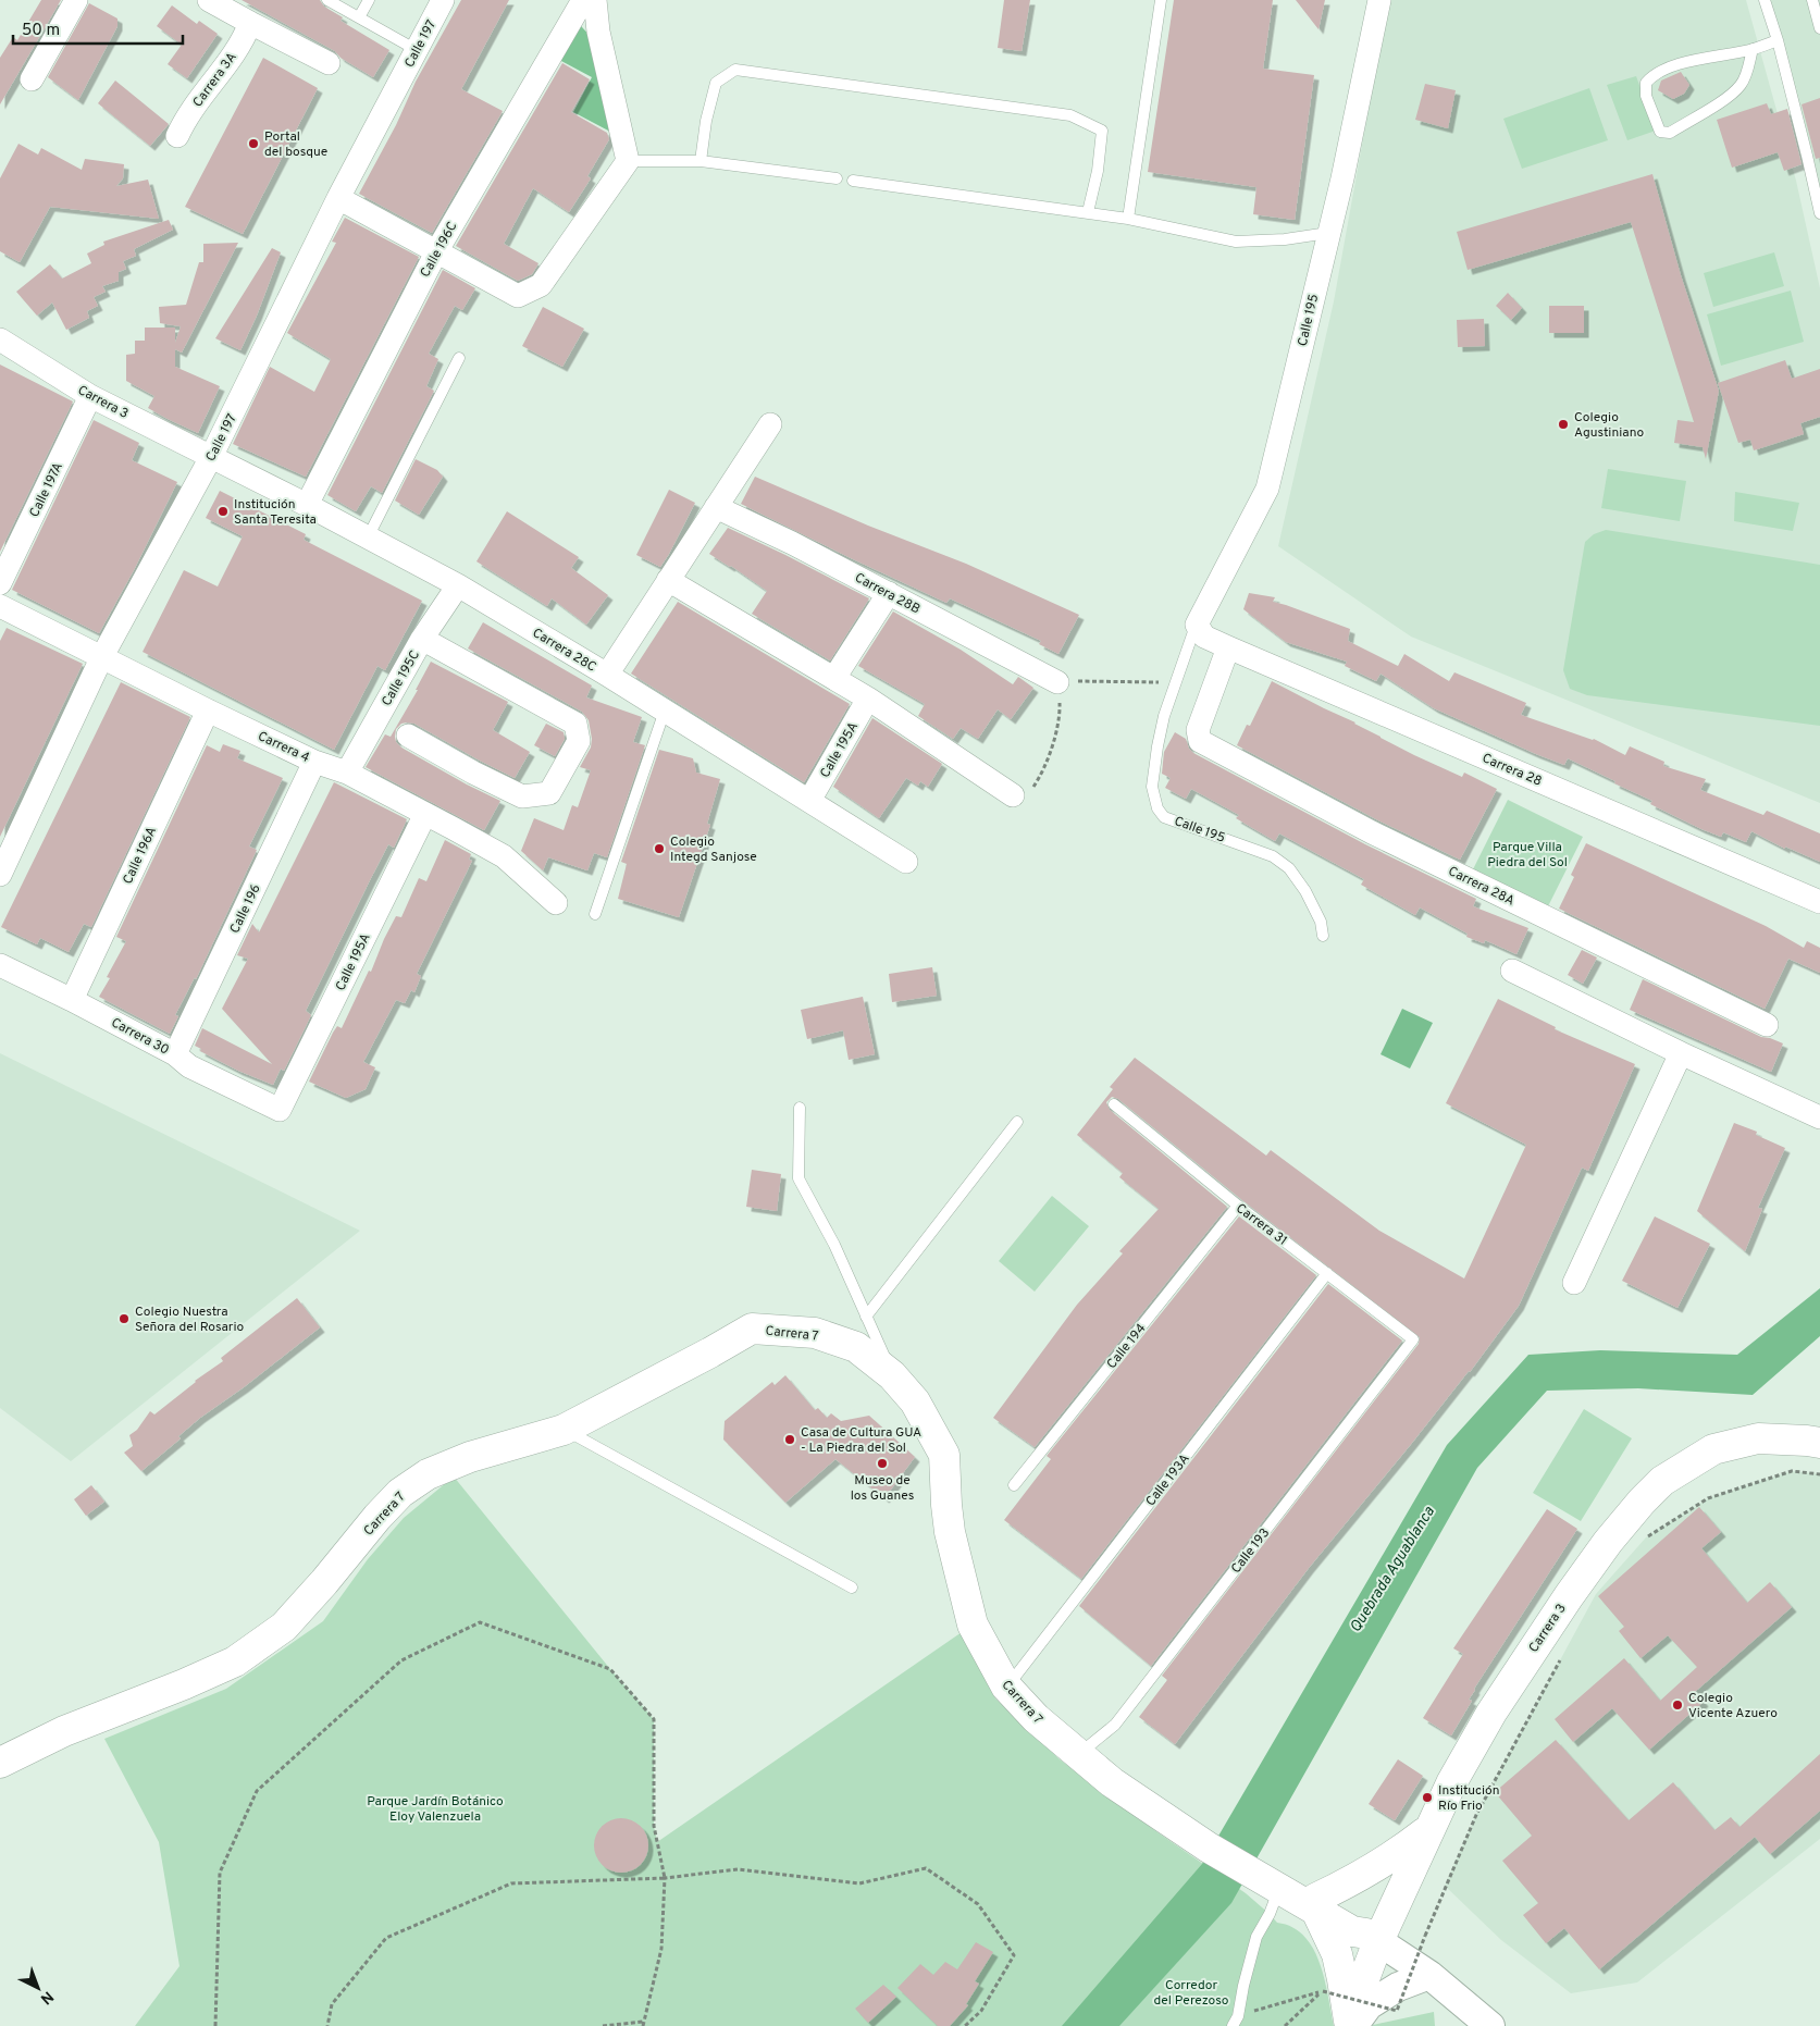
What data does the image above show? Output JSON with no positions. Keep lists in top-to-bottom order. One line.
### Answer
{"streets":{"main road":["Carrera 3","Carrera 7"],"street":["Calle 197","Carrera 3A","Calle 196C","Calle 195","Calle 197A","Carrera 28B","Carrera 28C","Calle 195C","Carrera 4","Calle 195A","Carrera 28","Calle 196A","Carrera 28A","Calle 196","Carrera 30"],"lane":["Carrera 31","Calle 194","Calle 193A","Calle 193"]},"crossings":[["Calle 197","Carrera 3"],["Calle 197","Carrera 28C"],["Calle 197","Carrera 4"],["Calle 196C","Carrera 28C"],["Calle 195","Carrera 28"],["Carrera 3","Calle 197A"],["Carrera 3","Carrera 28C"],["Carrera 3","Carrera 7"],["Carrera 28C","Calle 195C"],["Carrera 28C","Calle 195A"],["Calle 195C","Carrera 4"],["Carrera 4","Calle 195A"],["Carrera 4","Calle 196A"],["Carrera 4","Calle 196"],["Calle 195A","Carrera 30"],["Carrera 28","Carrera 28A"],["Calle 196A","Carrera 30"],["Calle 196","Carrera 30"],["Carrera 31","Calle 194"],["Carrera 31","Calle 193A"],["Carrera 31","Calle 193"],["Carrera 7","Calle 193A"],["Carrera 7","Calle 193"]],"water":["Quebrada Aguablanca"],"parks":["Parque Villa Piedra del Sol","Parque Jardín Botánico Eloy Valenzuela","Corredor del Perezoso"],"places":["Portal del bosque","Colegio Agustiniano","Institución Santa Teresita","Colegio Integd Sanjose","Colegio Nuestra Señora del Rosario","Casa de Cultura GUA - La Piedra del Sol","Museo de los Guanes","Colegio Vicente Azuero","Institución Río Frio"],"scale_bar":"50 m","north":"bottom right"}
